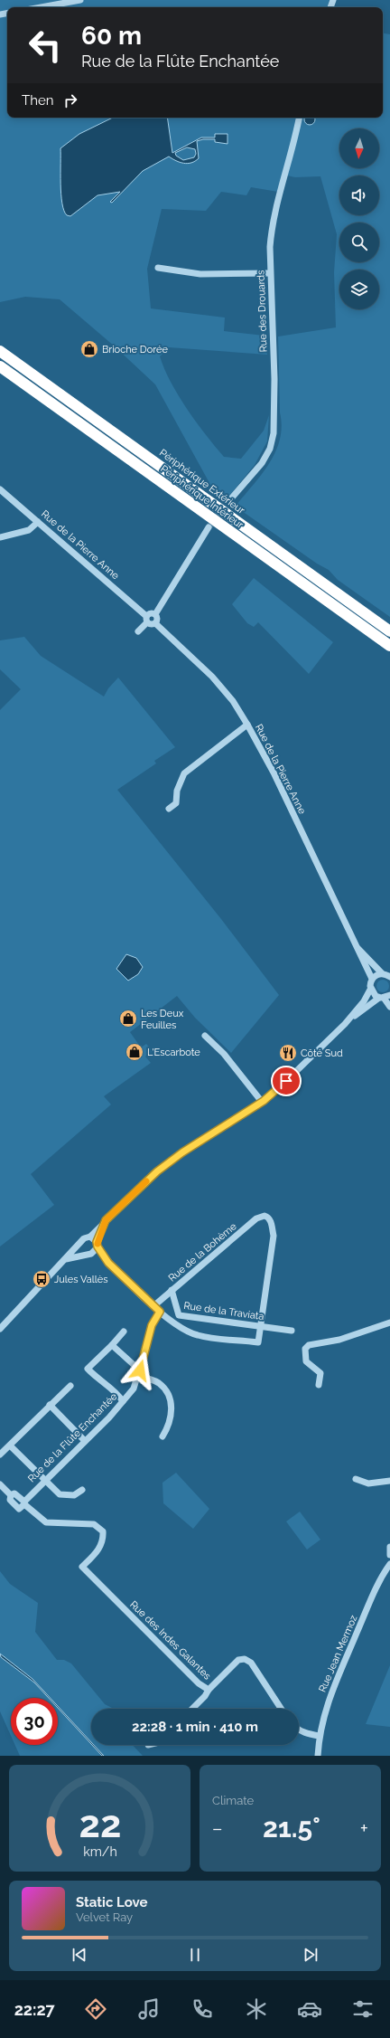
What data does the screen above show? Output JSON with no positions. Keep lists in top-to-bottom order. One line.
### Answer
{"streets":{"highway":["Périphérique Extérieur","Périphérique Intérieur"],"street":["Rue des Drouards","Rue de la Pierre Anne","Rue de la Bohème","Rue de la Traviata","Rue de la Flûte Enchantée","Rue des Indes Galantes","Rue Jean Mermoz"]},"crossings":[["Rue de la Bohème","Rue de la Traviata"],["Rue de la Flûte Enchantée","Rue des Indes Galantes"]],"places":{"shop":["Brioche Dorée","Les Deux Feuilles","L'Escarbote"],"restaurant":["Côté Sud"],"bus stop":["Jules Vallès"]},"north":"bottom","page":{"turn":["60 m","Rue de la Flûte Enchantée"],"then":"Then","limit":"30","trip":"22:28 · 1 min · 410 m","tile":"Climate","heat":["−","21.5°","+"],"song":["Static Love","Velvet Ray"],"tabs":"22:27","gauge":["22","km/h"]}}
